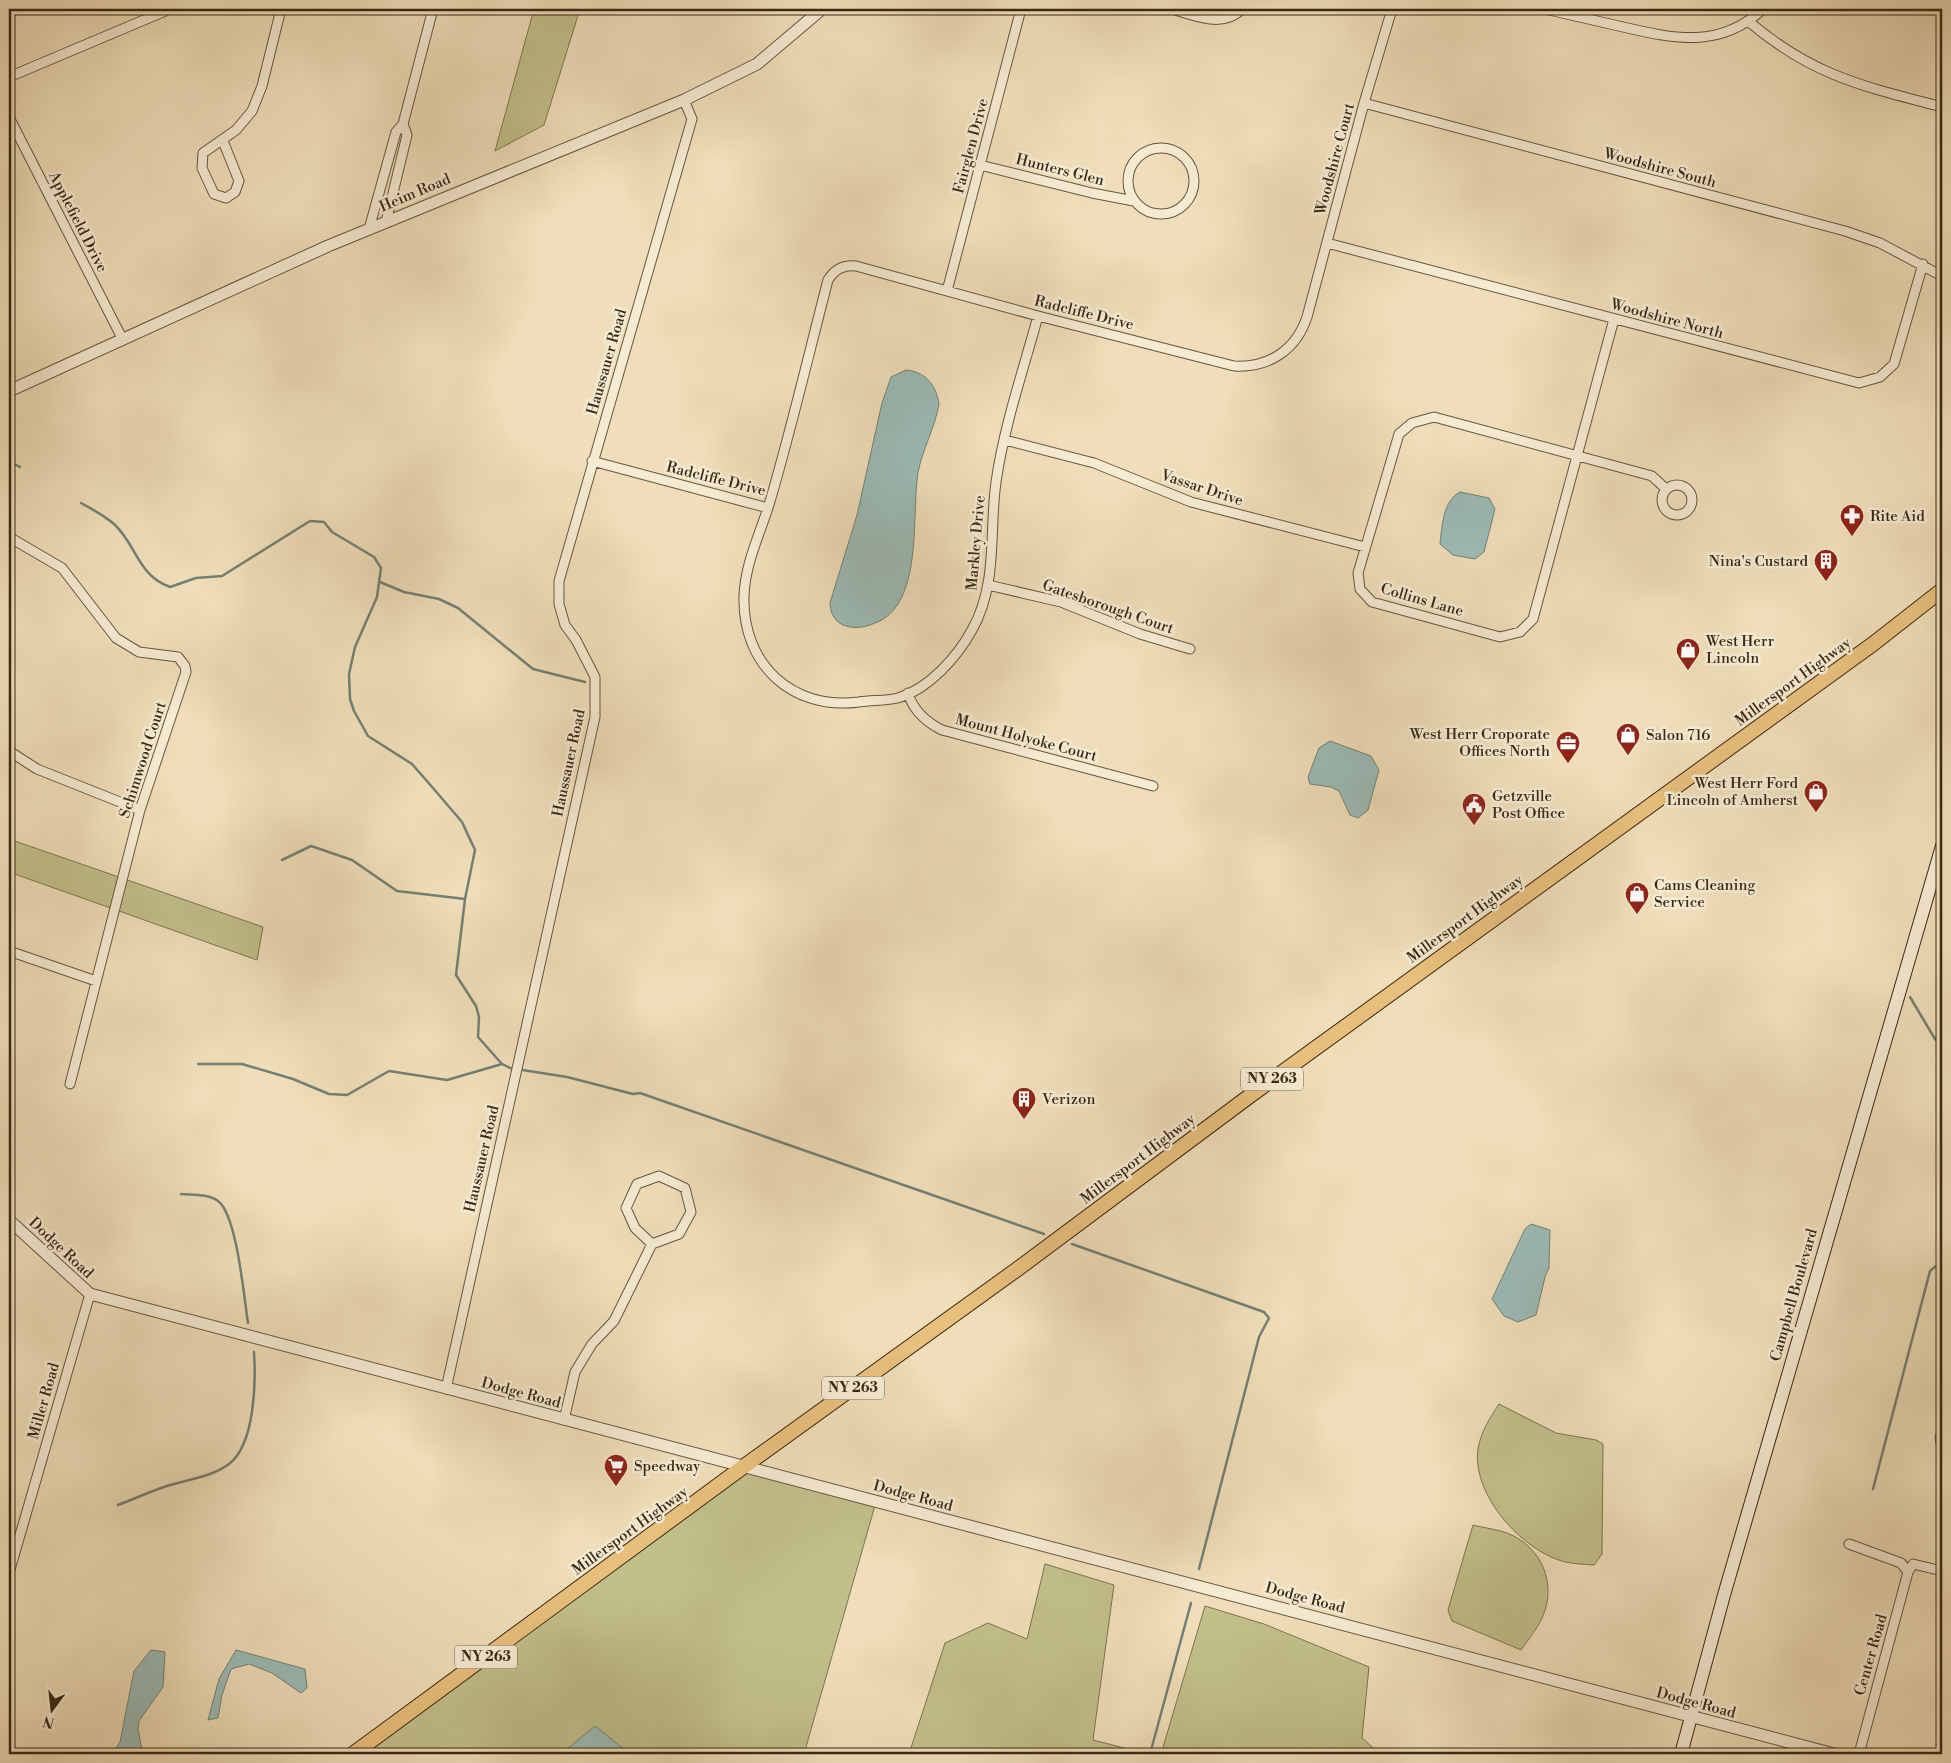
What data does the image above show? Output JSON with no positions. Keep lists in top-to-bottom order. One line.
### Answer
{"streets":{"main road":["Millersport Highway","NY 263","Campbell Boulevard"],"street":["Fairglen Drive","Woodshire Court","Woodshire South","Hunters Glen","Heim Road","Applefield Drive","Radcliffe Drive","Woodshire North","Haussauer Road","Vassar Drive","Markley Drive","Collins Lane","Gatesborough Court","Mount Holyoke Court","Schimwood Court","Dodge Road","Miller Road","Center Road"]},"crossings":[["Fairglen Drive","Hunters Glen"],["Fairglen Drive","Radcliffe Drive"],["Woodshire Court","Woodshire South"],["Woodshire Court","Radcliffe Drive"],["Woodshire Court","Woodshire North"],["Woodshire South","Woodshire North"],["Heim Road","Applefield Drive"],["Heim Road","Haussauer Road"],["Radcliffe Drive","Haussauer Road"],["Radcliffe Drive","Markley Drive"],["Woodshire North","Collins Lane"],["Haussauer Road","Dodge Road"],["Vassar Drive","Markley Drive"],["Vassar Drive","Collins Lane"],["Markley Drive","Gatesborough Court"],["Markley Drive","Mount Holyoke Court"],["Millersport Highway","Dodge Road"],["Dodge Road","Campbell Boulevard"],["Dodge Road","Miller Road"]],"places":{"pharmacy":["Rite Aid"],"building":["Nina's Custard","Verizon"],"shop":["West Herr Lincoln","Salon 716","West Herr Ford Lincoln of Amherst","Cams Cleaning Service"],"office":["West Herr Croporate Offices North"],"public building":["Getzville Post Office"],"supermarket":["Speedway"]},"north":"bottom"}
